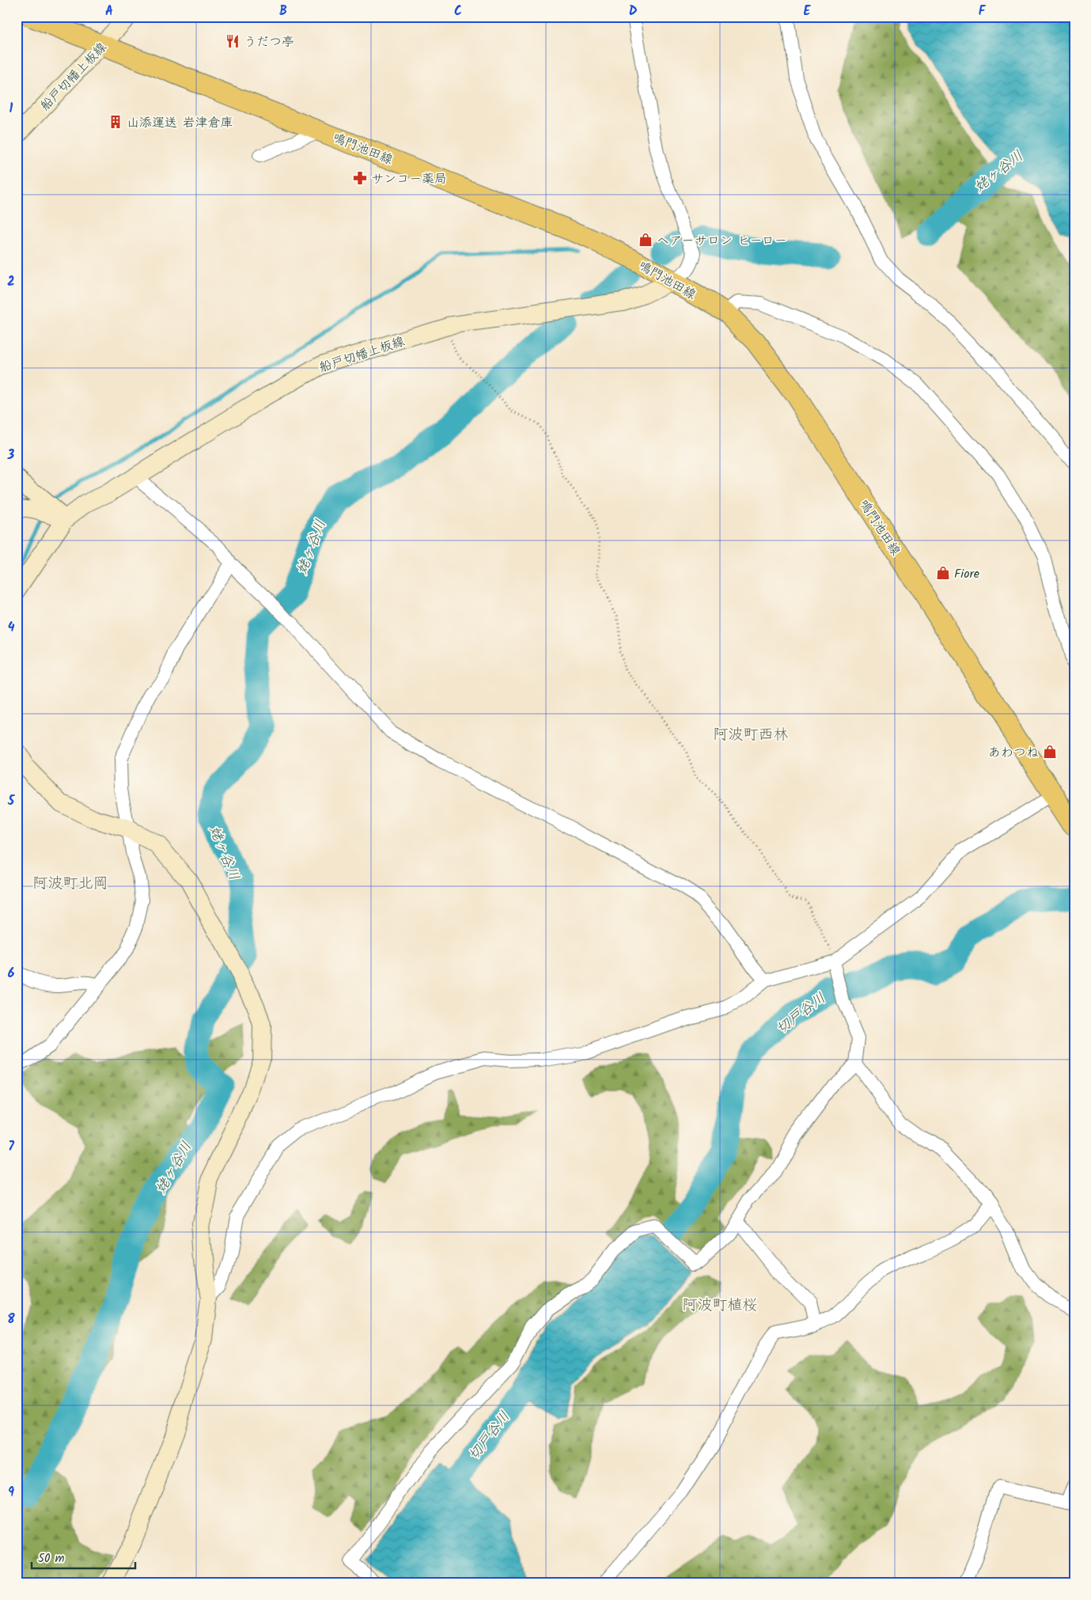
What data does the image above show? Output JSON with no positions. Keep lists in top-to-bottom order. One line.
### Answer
{"streets":{"main road":["鳴門池田線"],"street":["船戸切幡上板線"]},"crossings":[["船戸切幡上板線","鳴門池田線"]],"districts":["阿波町西林","阿波町北岡","阿波町植桜"],"water":["姥ヶ谷川","切戸谷川"],"places":{"restaurant":["うだつ亭"],"building":["山添運送 岩津倉庫"],"pharmacy":["サンコー薬局"],"shop":["ヘアーサロン ヒーロー","Fiore","あわつね"]},"scale_bar":"50 m","grid":{"columns":["A","B","C","D","E","F"],"rows":["1","2","3","4","5","6","7","8","9"]}}
